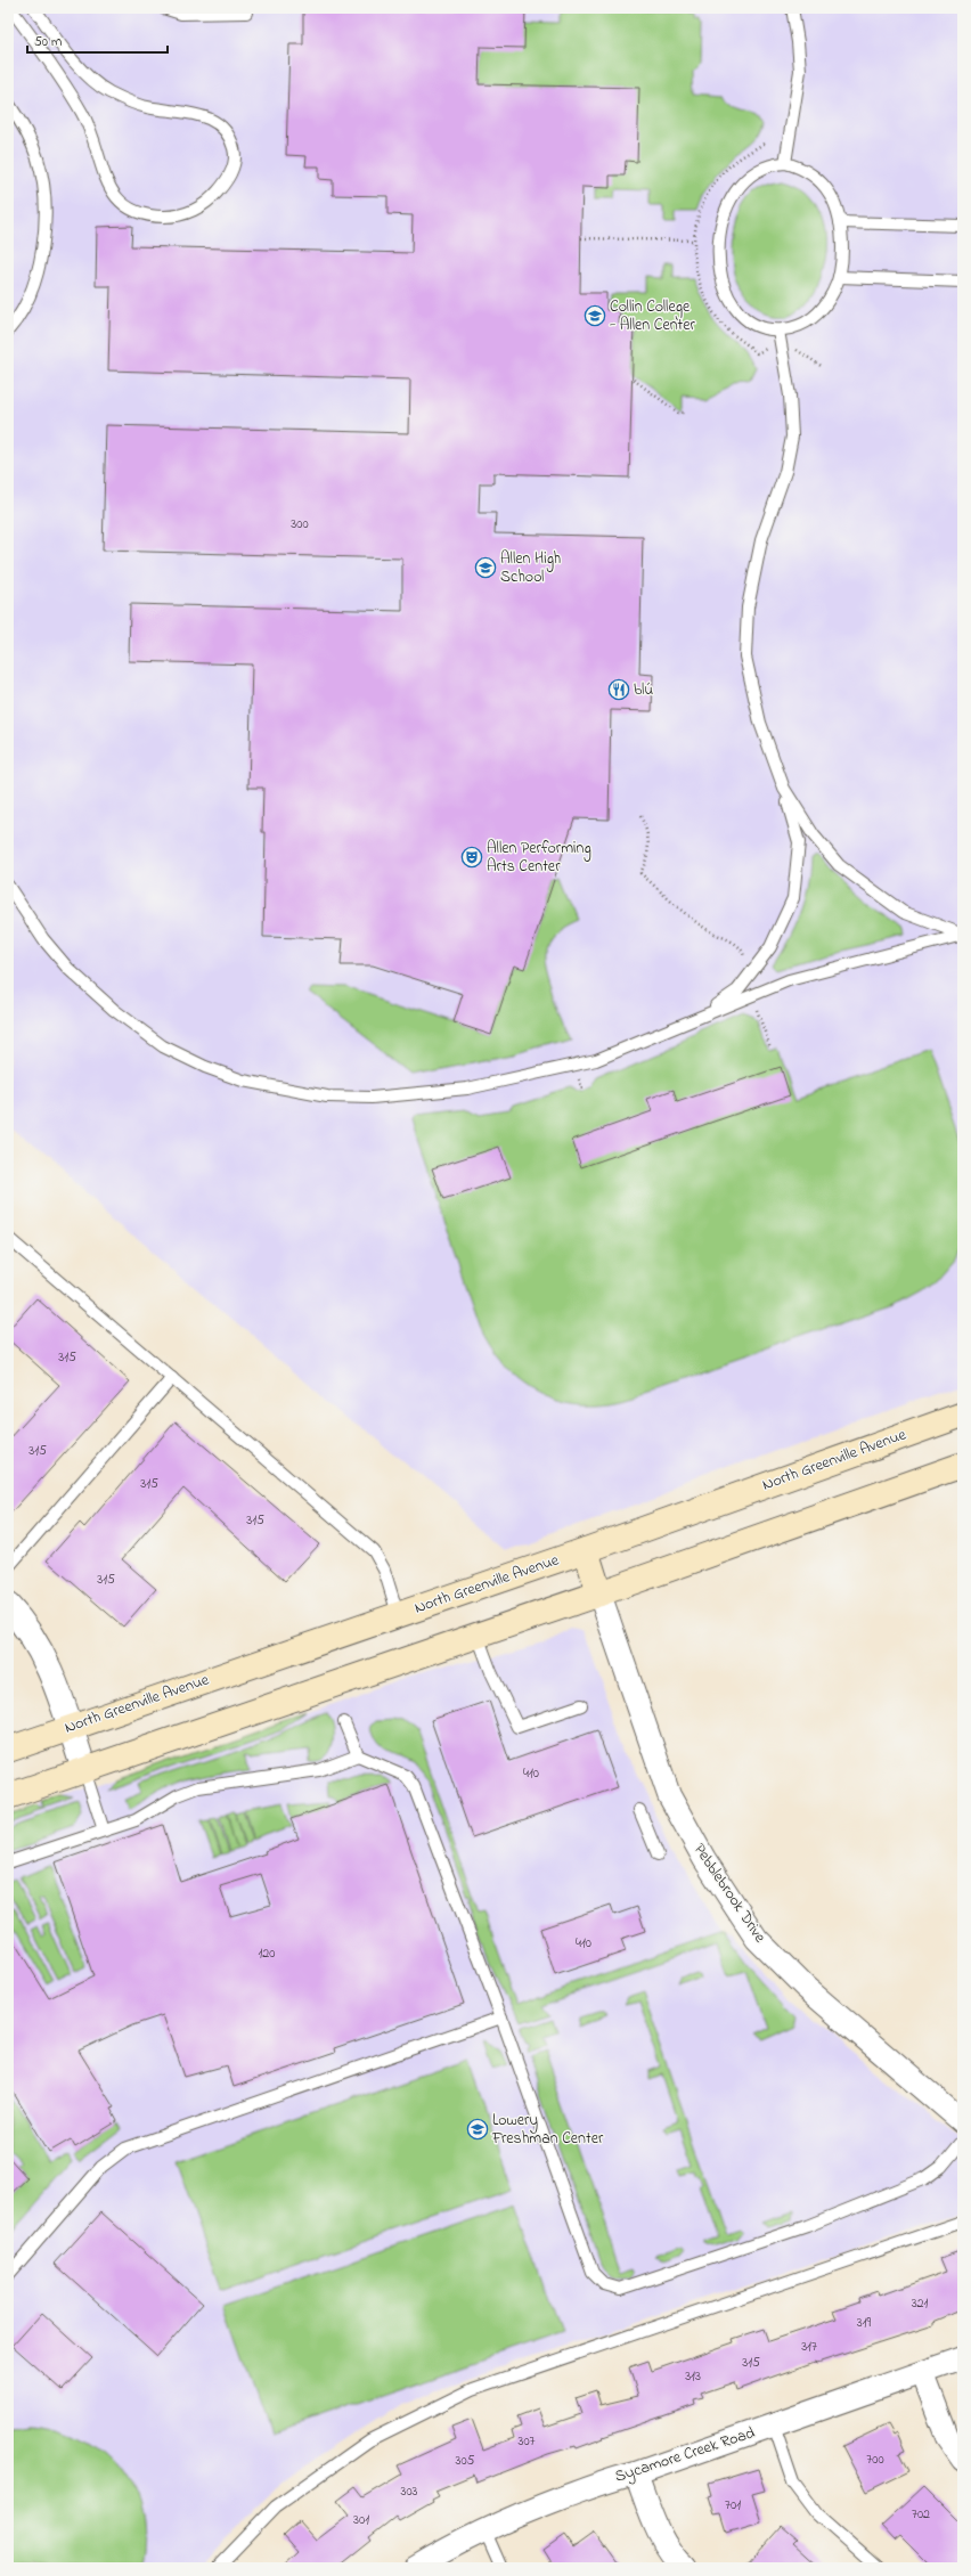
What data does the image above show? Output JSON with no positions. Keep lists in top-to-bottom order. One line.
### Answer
{"streets":{"main road":["North Greenville Avenue"],"street":["Pebblebrook Drive","Sycamore Creek Road"]},"places":{"school or university":["Collin College - Allen Center","Allen High School","Lowery Freshman Center"],"restaurant":["blú"],"theatre":["Allen Performing Arts Center"]},"house_numbers":["300","315","315","315","315","315","410","410","120","321","319","317","315","313","307","700","305","303","701","702","301"],"scale_bar":"50 m"}
